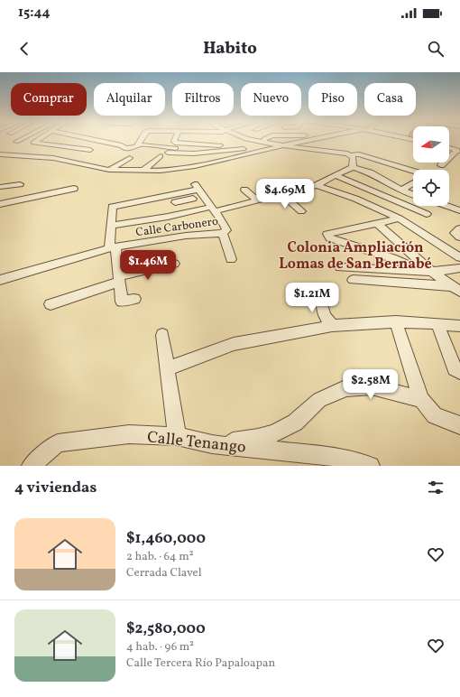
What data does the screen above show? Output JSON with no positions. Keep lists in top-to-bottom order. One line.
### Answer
{"streets":{"street":["Calle Carbonero","Calle Tenango"]},"districts":["Colonia Ampliación Lomas de San Bernabé"],"north":"left","page":{"status":"15:44","header":"Habito","chip":["Comprar","Alquilar","Filtros","Nuevo","Piso","Casa"],"price":["$4.69M","$1.46M","$1.21M","$2.58M"],"heading":"4 viviendas","list":[{"name":"$1,460,000","note":"2 hab. · 64 m² · Cerrada Clavel"},{"name":"$2,580,000","note":"4 hab. · 96 m² · Calle Tercera Río Papaloapan"}]}}
